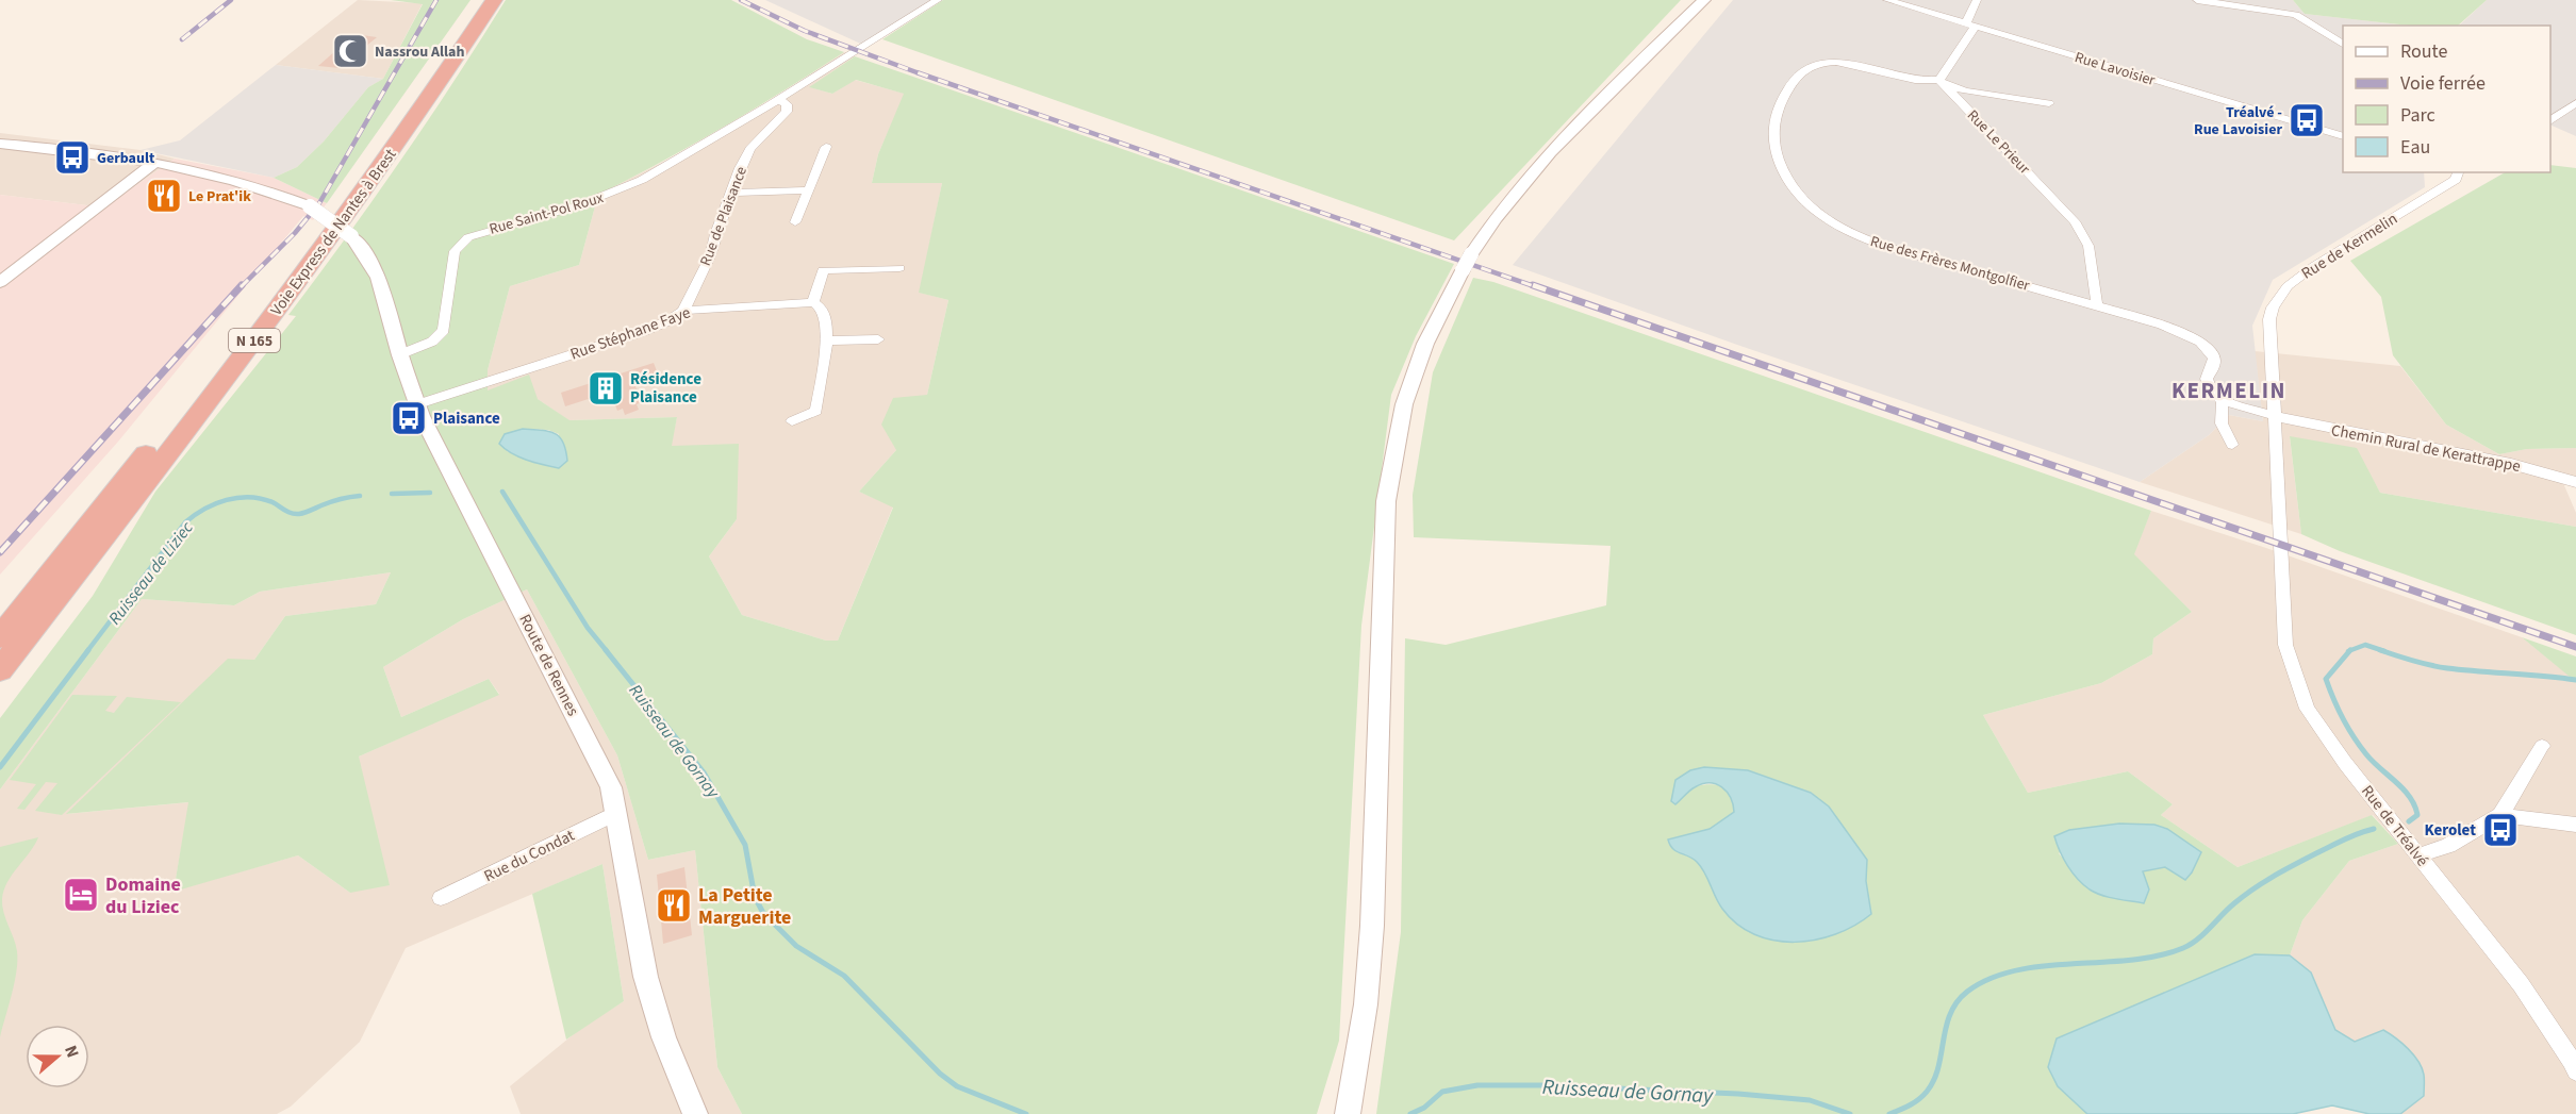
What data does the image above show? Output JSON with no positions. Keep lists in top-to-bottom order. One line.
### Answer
{"streets":{"highway":["Voie Express de Nantes à Brest","N 165"],"main road":["Route de Rennes"],"street":["Rue Lavoisier","Rue Le Prieur","Rue Saint-Pol Roux","Rue de Plaisance","Rue de Kermelin","Rue des Frères Montgolfier","Rue Stéphane Faye","Chemin Rural de Kerattrappe","Rue de Tréalvé","Rue du Condat"]},"crossings":[["Rue Le Prieur","Rue des Frères Montgolfier"],["Rue Saint-Pol Roux","Rue de Plaisance"],["Rue Saint-Pol Roux","Route de Rennes"],["Rue de Plaisance","Rue Stéphane Faye"],["Rue de Kermelin","Chemin Rural de Kerattrappe"],["Rue de Kermelin","Rue de Tréalvé"],["Rue des Frères Montgolfier","Chemin Rural de Kerattrappe"],["Rue Stéphane Faye","Route de Rennes"],["Route de Rennes","Rue du Condat"]],"districts":["KERMELIN"],"water":["Ruisseau de Liziec","Ruisseau de Gornay"],"places":{"mosque":["Nassrou Allah"],"bus stop":["Tréalvé - Rue Lavoisier","Gerbault","Plaisance","Kerolet"],"restaurant":["Le Prat'ik","La Petite Marguerite"],"building":["Résidence Plaisance"],"hotel":["Domaine du Liziec"]},"legend":["Route","Voie ferrée","Parc","Eau"],"north":"right"}
